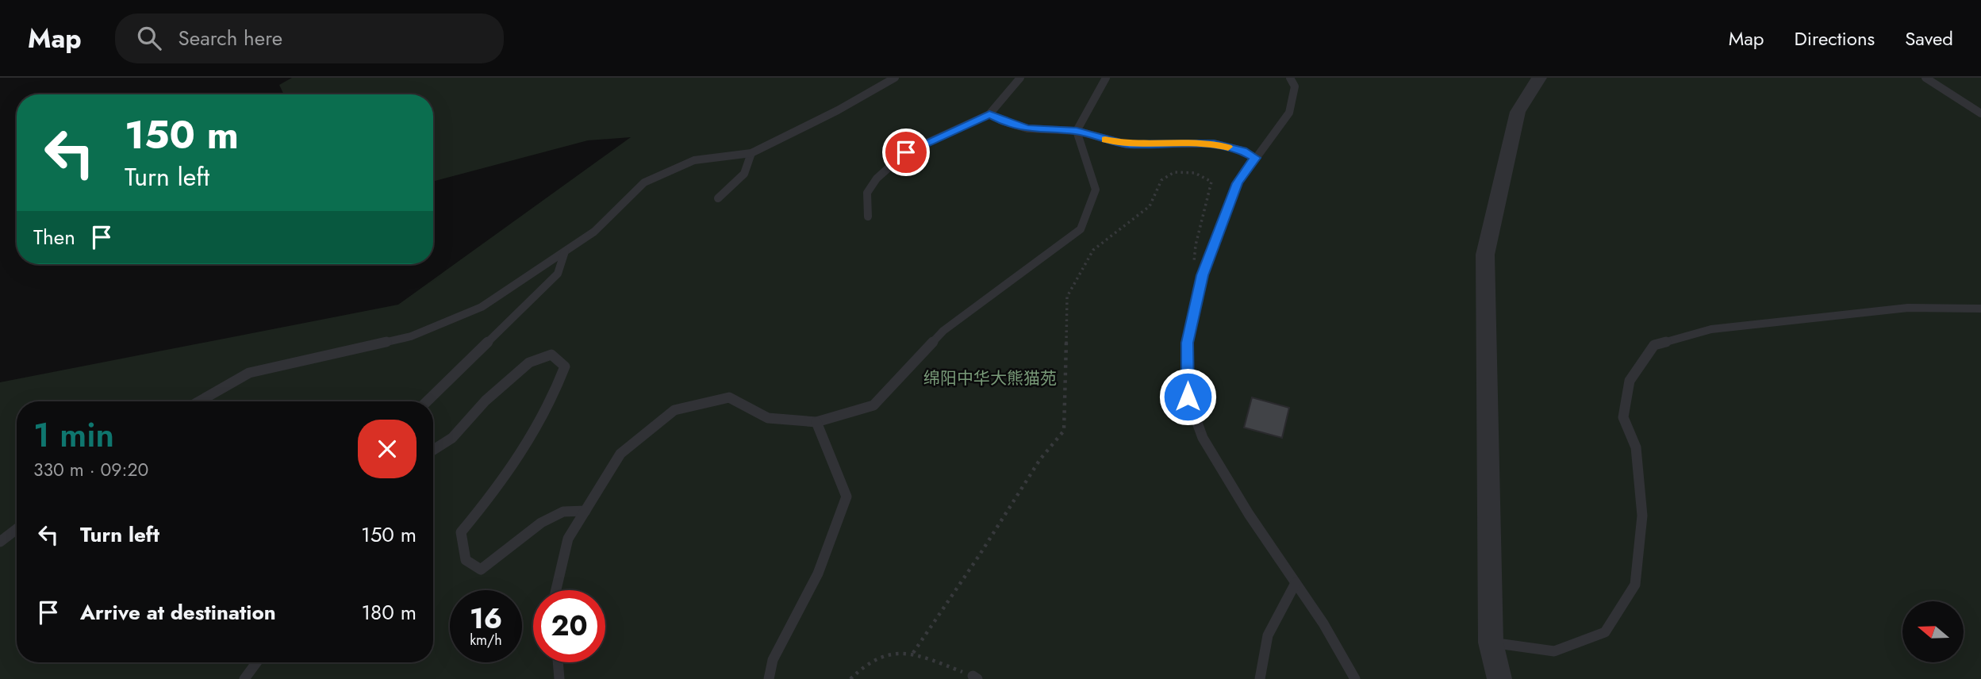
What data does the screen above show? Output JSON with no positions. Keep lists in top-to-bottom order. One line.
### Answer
{"parks":["绵阳中华大熊猫苑"],"north":"left","page":{"header":"Map","search":"Search here","nav":["Map","Directions","Saved"],"turn":["150 m","Turn left"],"then":"Then","heading":["1 min","330 m · 09:20"],"list":[{"name":"Turn left","value":"150 m"},{"name":"Arrive at destination","value":"180 m"}],"speed":"16 km/h","limit":"20"}}
